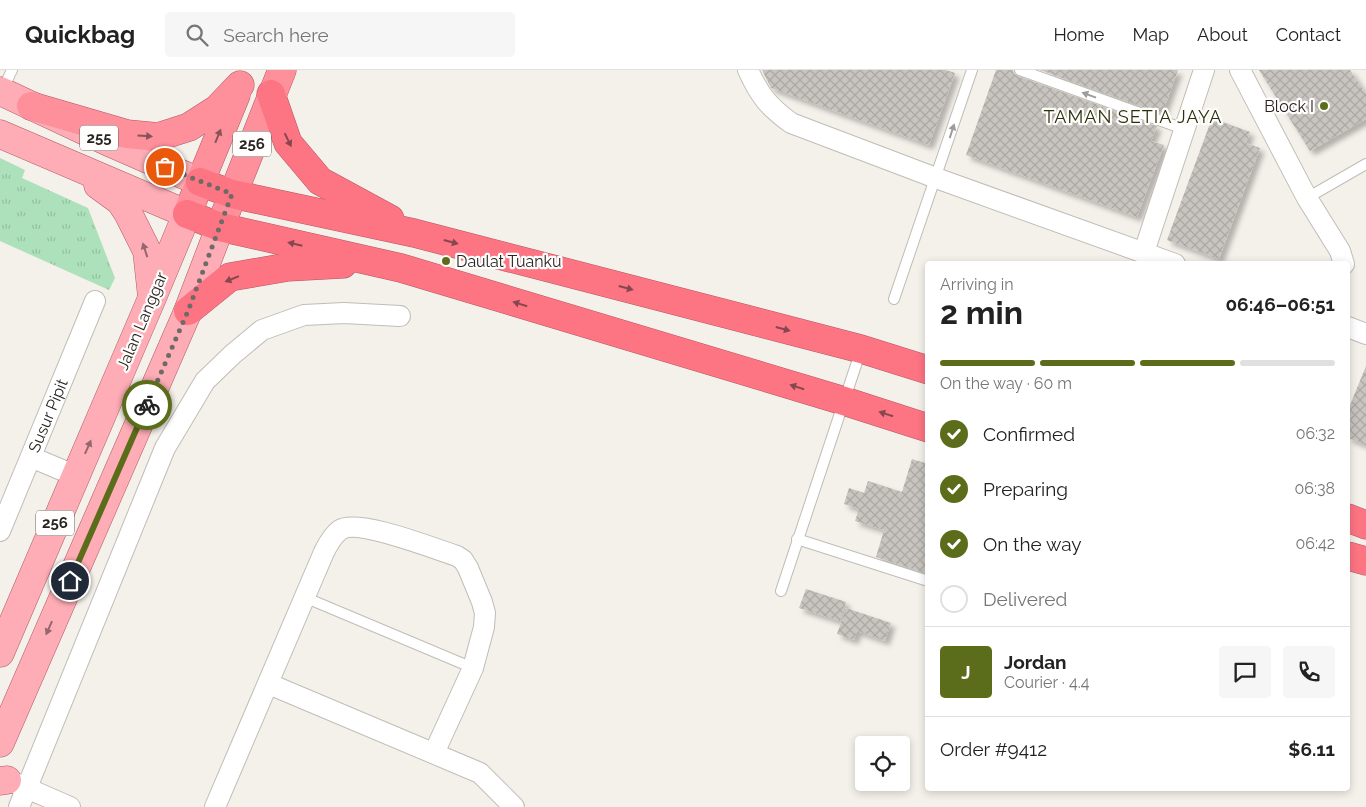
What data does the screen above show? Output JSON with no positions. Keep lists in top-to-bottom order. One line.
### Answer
{"streets":{"highway":["255","256","Jalan Langgar"],"street":["Susur Pipit"]},"crossings":[["255","256"],["255","Jalan Langgar"]],"districts":["TAMAN SETIA JAYA"],"places":["Block I","Daulat Tuanku"],"page":{"header":"Quickbag","search":"Search here","nav":["Home","Map","About","Contact"],"heading":["2 min","Arriving in","06:46–06:51"],"panel":["Jordan","Courier · 4.4","Order #9412","$6.11"],"bar":"On the way · 60 m","list":[["Confirmed","06:32"],["Preparing","06:38"],["On the way","06:42"],"Delivered"],"round":"J"}}
